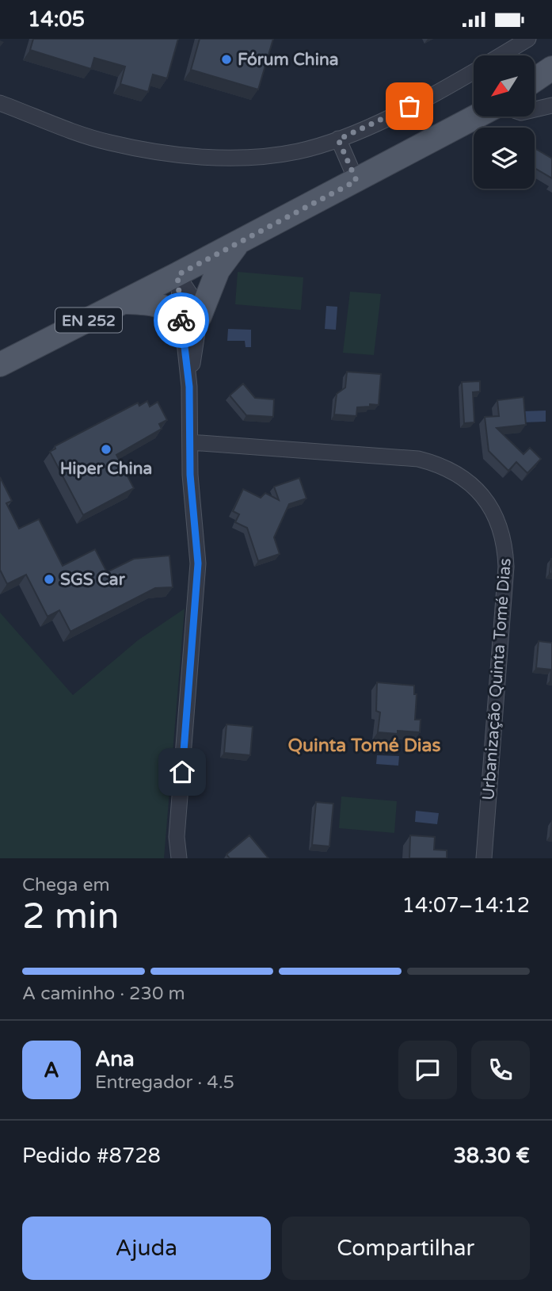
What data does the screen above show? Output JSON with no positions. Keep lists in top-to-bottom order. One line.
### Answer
{"streets":{"main road":["EN 252"],"street":["Urbanização Quinta Tomé Dias"]},"districts":["Quinta Tomé Dias"],"places":["Fórum China","Hiper China","SGS Car"],"north":"bottom left","page":{"status":"14:05","heading":["2 min","Chega em","14:07–14:12"],"panel":["Ana","Entregador · 4.5","Pedido #8728","38.30 €"],"bar":"A caminho · 230 m","round":"A","buttons":["Ajuda","Compartilhar"]}}
